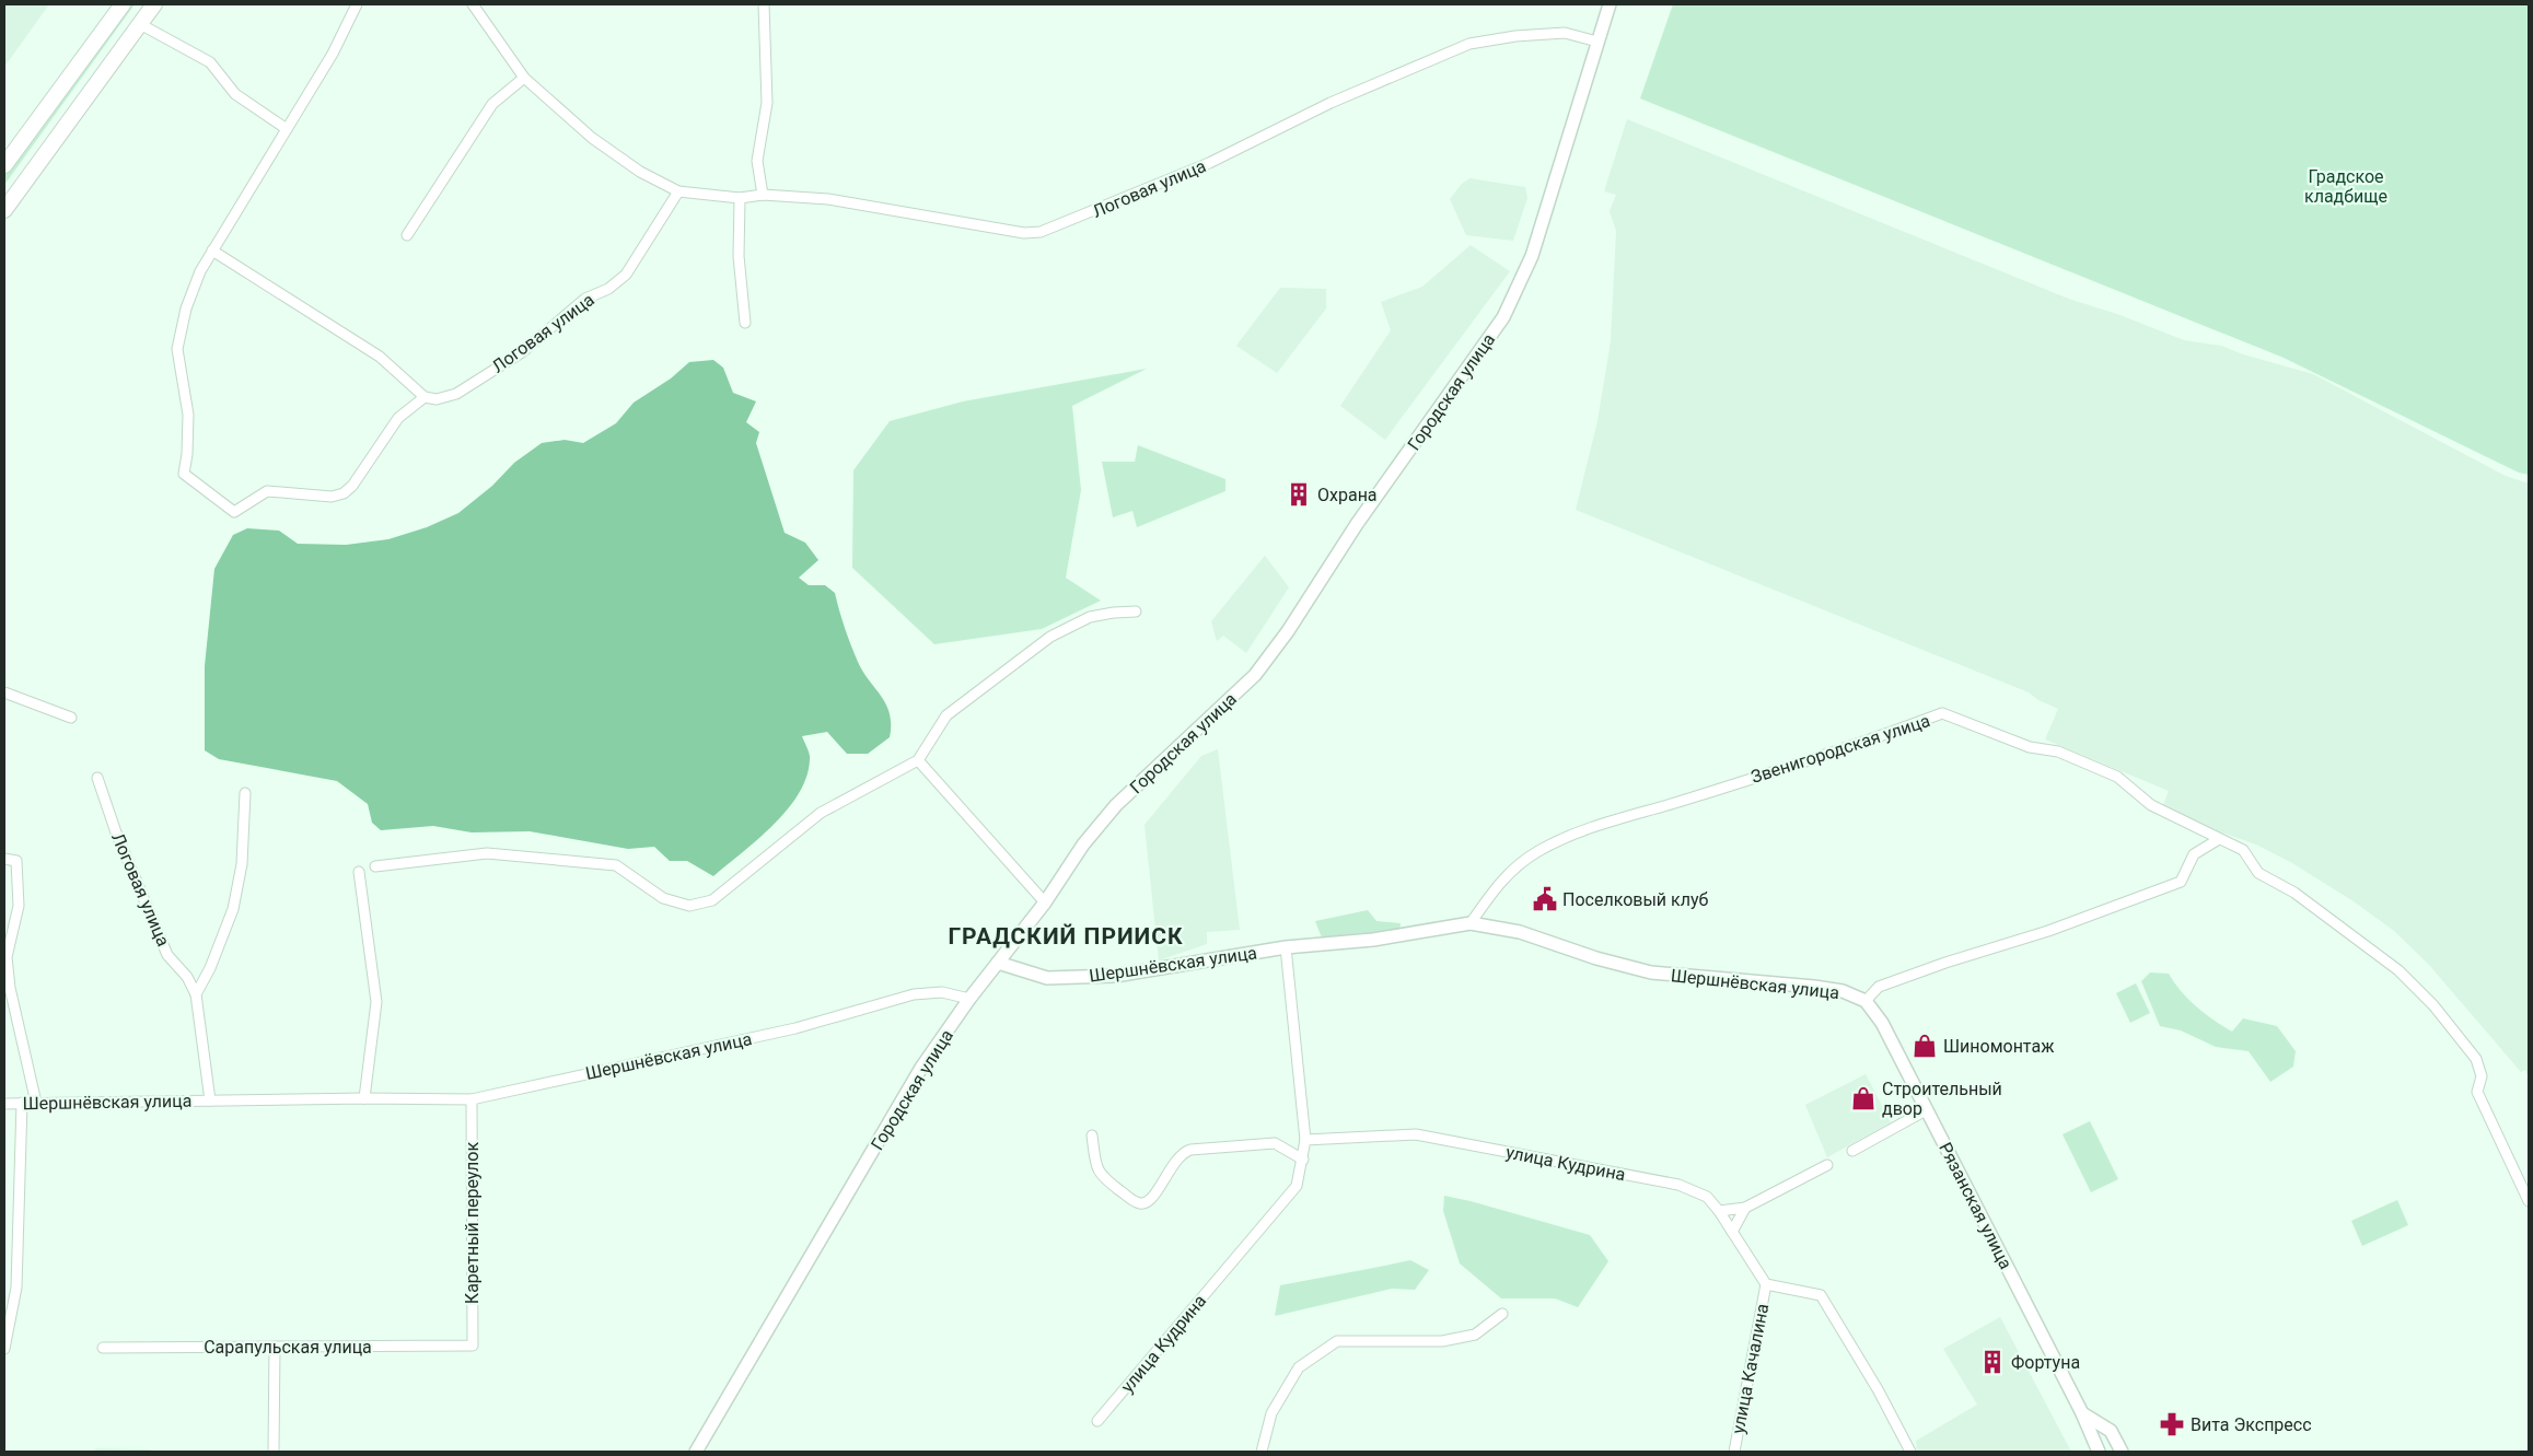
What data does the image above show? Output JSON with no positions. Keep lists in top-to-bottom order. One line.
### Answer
{"streets":{"street":["Логовая улица","Городская улица","Звенигородская улица","Шершнёвская улица","улица Кудрина","Рязанская улица","Каретный переулок","Сарапульская улица","улица Качалина"]},"crossings":[["Логовая улица","Городская улица"],["Логовая улица","Шершнёвская улица"],["Городская улица","Шершнёвская улица"],["Звенигородская улица","Шершнёвская улица"],["Шершнёвская улица","Рязанская улица"],["Шершнёвская улица","Каретный переулок"],["Каретный переулок","Сарапульская улица"]],"districts":["ГРАДСКИЙ ПРИИСК"],"parks":["Градское кладбище"],"places":{"building":["Охрана","Фортуна"],"public building":["Поселковый клуб"],"shop":["Шиномонтаж","Строительный двор"],"pharmacy":["Вита Экспресс"]}}
